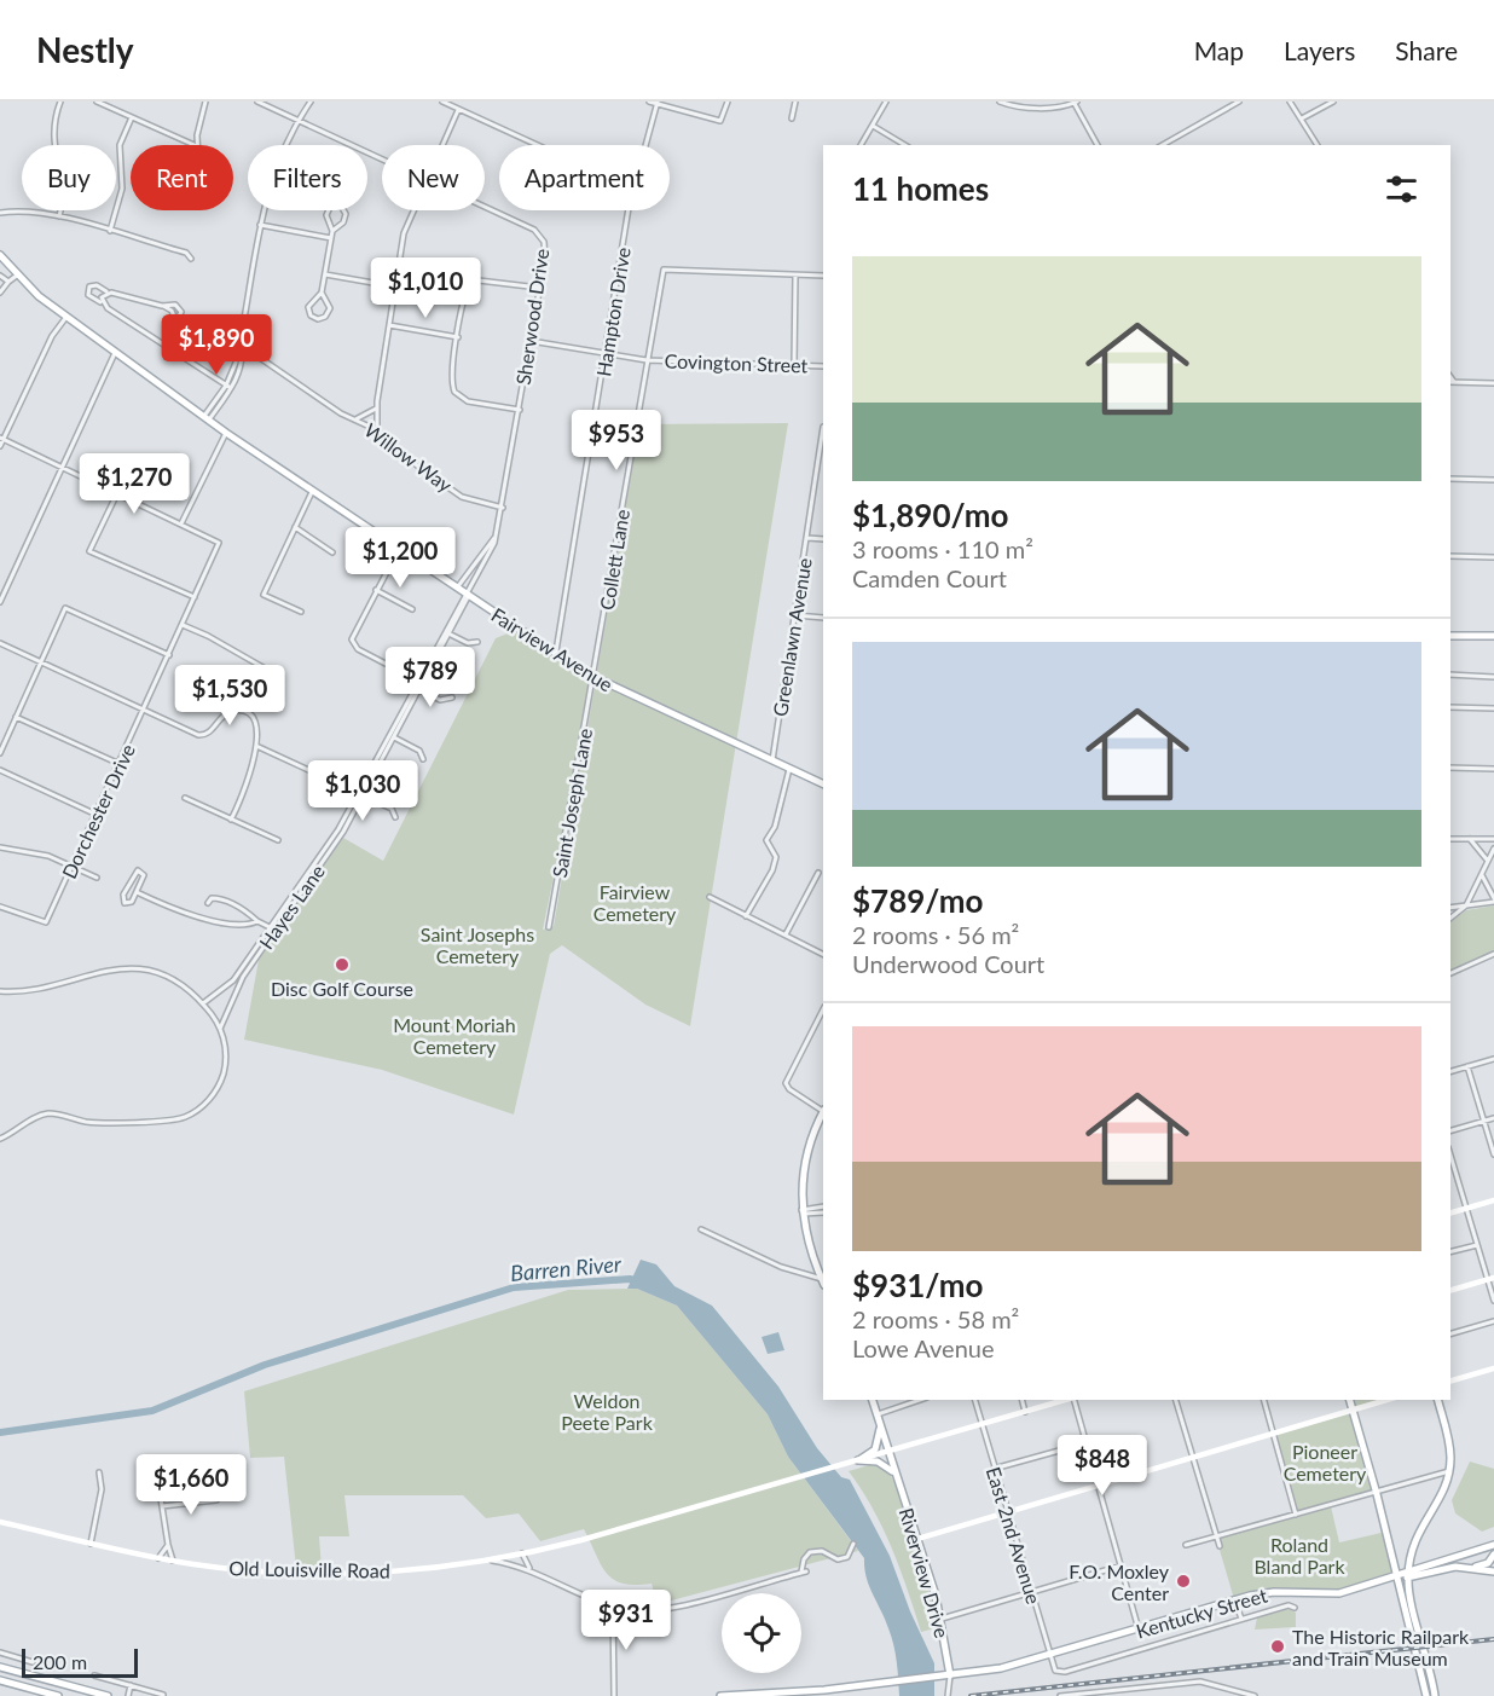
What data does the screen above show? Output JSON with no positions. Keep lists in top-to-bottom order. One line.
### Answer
{"streets":{"main road":["Fairview Avenue","Riverview Drive","Kentucky Street"],"street":["Hampton Drive","Sherwood Drive","Covington Street","Willow Way","Collett Lane","Greenlawn Avenue","Saint Joseph Lane","Dorchester Drive","Hayes Lane","East 2nd Avenue","Old Louisville Road"]},"crossings":[["Hampton Drive","Covington Street"],["Hampton Drive","Fairview Avenue"],["Sherwood Drive","Covington Street"],["Sherwood Drive","Willow Way"],["Sherwood Drive","Fairview Avenue"],["Sherwood Drive","Hayes Lane"],["Covington Street","Collett Lane"],["Collett Lane","Fairview Avenue"],["Collett Lane","Saint Joseph Lane"],["Greenlawn Avenue","Fairview Avenue"],["Fairview Avenue","Saint Joseph Lane"],["Fairview Avenue","Hayes Lane"],["East 2nd Avenue","Kentucky Street"],["Riverview Drive","Kentucky Street"]],"water":["Barren River"],"parks":["Fairview Cemetery","Saint Josephs Cemetery","Mount Moriah Cemetery","Weldon Peete Park","Pioneer Cemetery","Roland Bland Park"],"places":["Disc Golf Course","F.O. Moxley Center","The Historic Railpark and Train Museum"],"scale_bar":"200 m","page":{"header":"Nestly","nav":["Map","Layers","Share"],"chip":["Buy","Rent","Filters","New","Apartment"],"heading":"11 homes","list":[{"name":"$1,890/mo","note":"3 rooms · 110 m² · Camden Court"},{"name":"$789/mo","note":"2 rooms · 56 m² · Underwood Court"},{"name":"$931/mo","note":"2 rooms · 58 m² · Lowe Avenue"}],"price":["$1,010","$1,890","$953","$1,270","$1,200","$789","$1,530","$1,030","$848","$1,660","$931"],"scale":"200 m"}}
